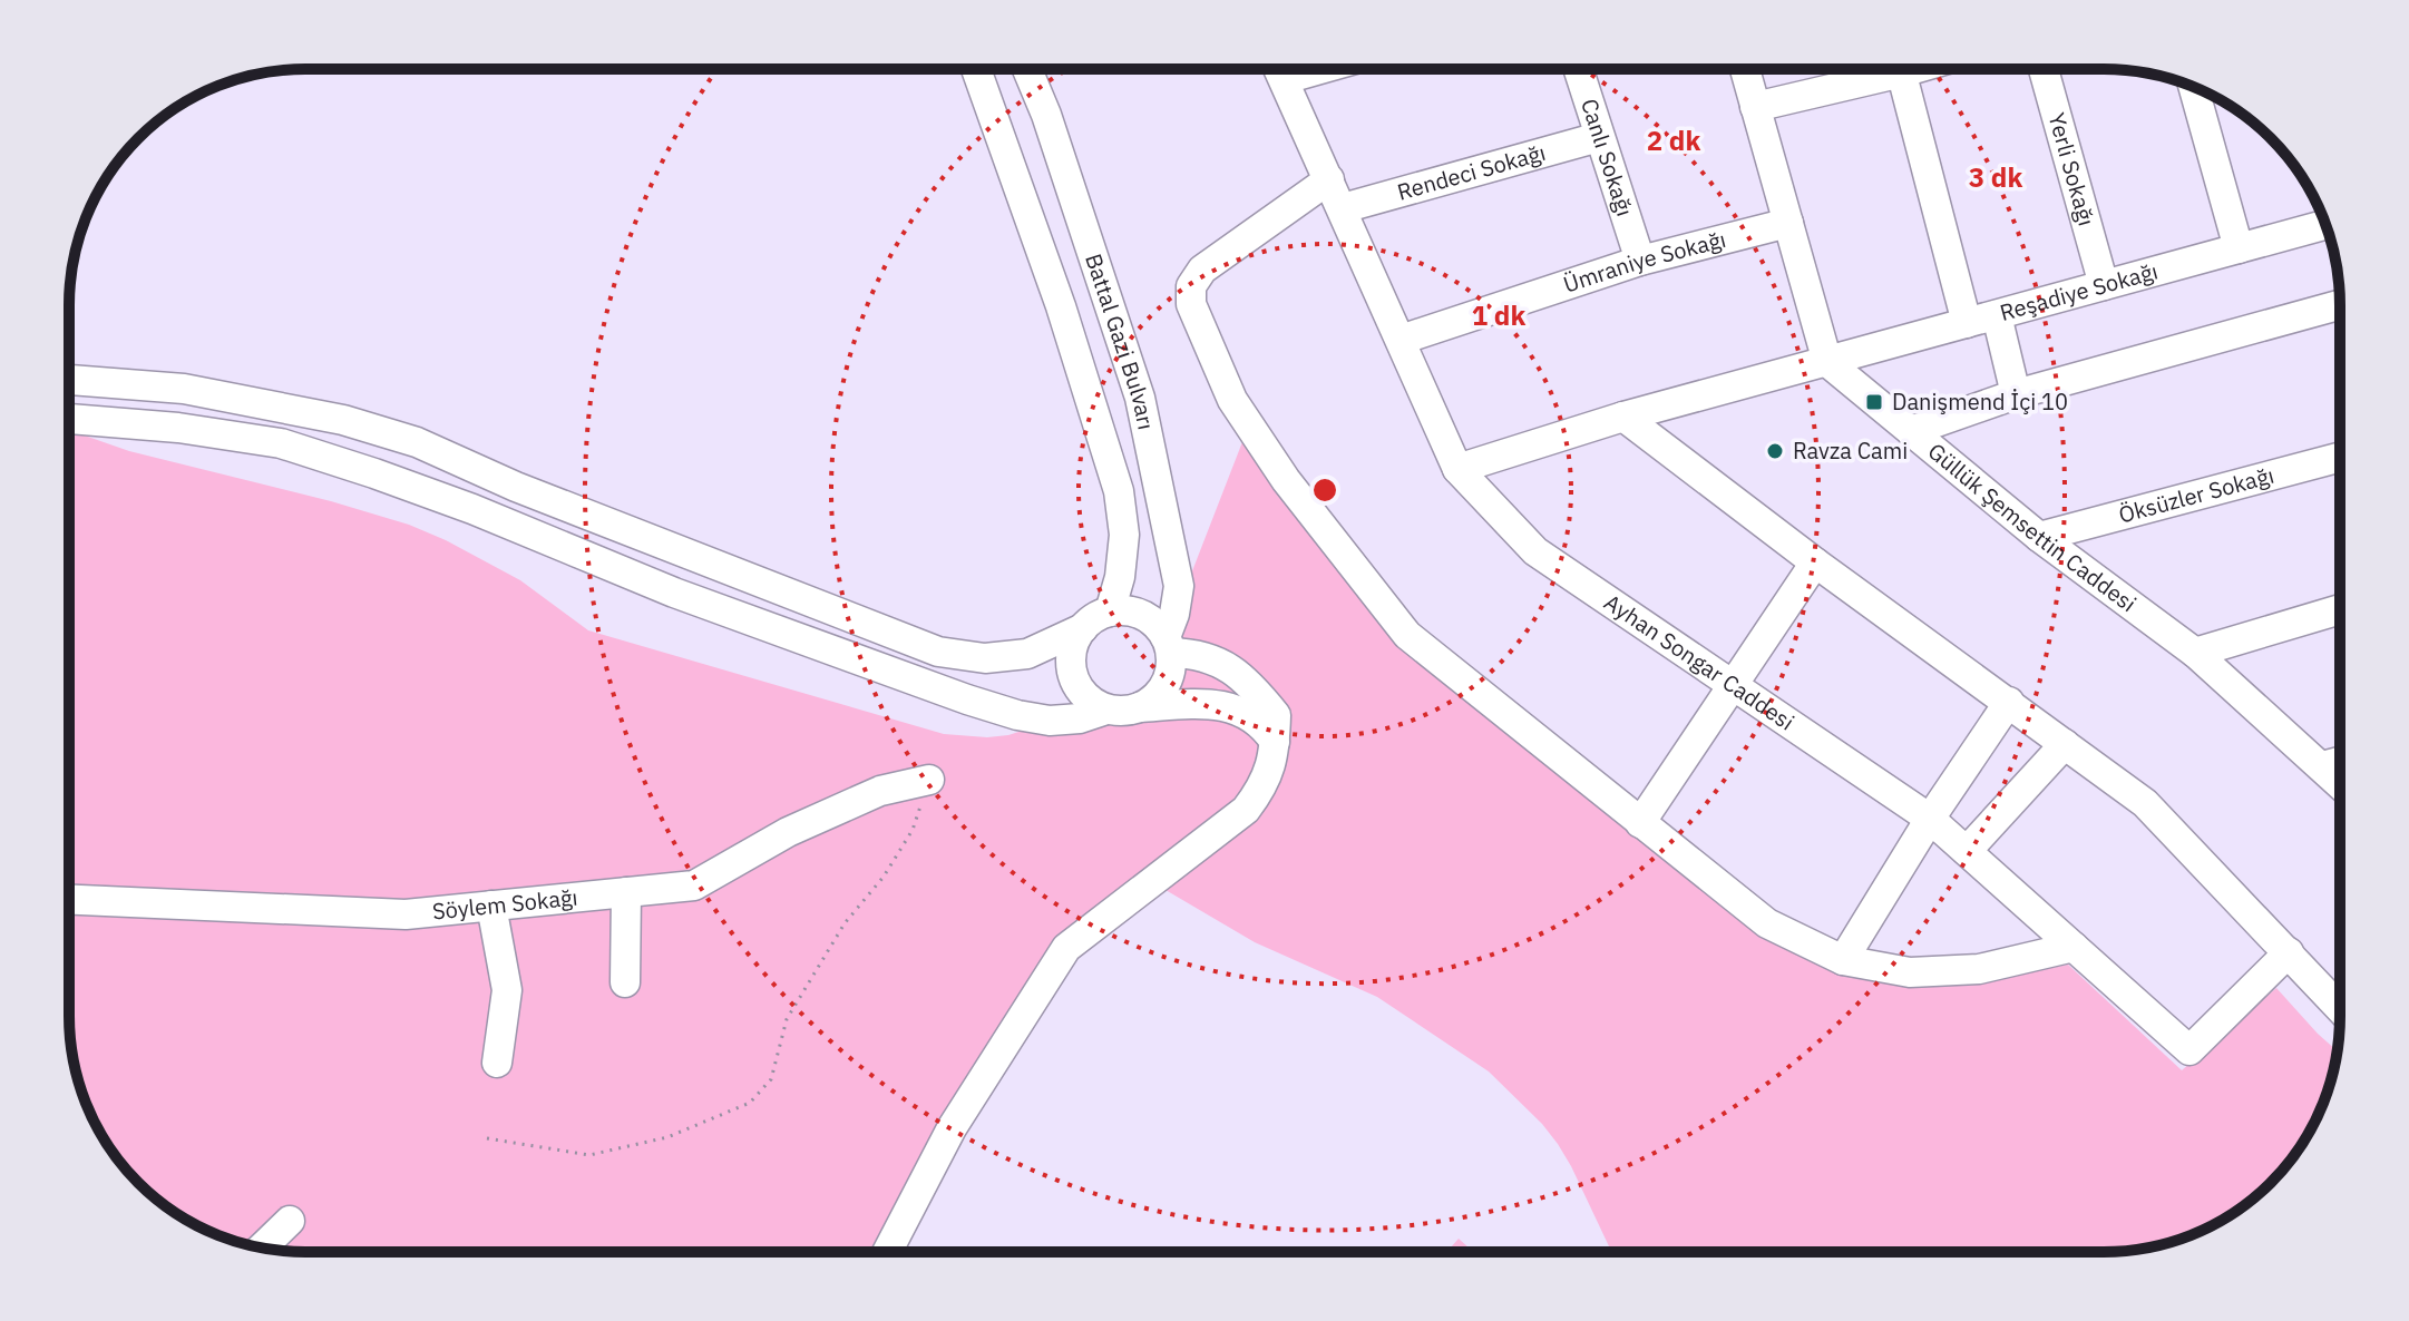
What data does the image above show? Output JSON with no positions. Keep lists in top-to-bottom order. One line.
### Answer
{"streets":{"street":["Canlı Sokağı","Yerli Sokağı","Rendeci Sokağı","Ümraniye Sokağı","Reşadiye Sokağı","Battal Gazi Bulvarı","Öksüzler Sokağı","Güllük Şemsettin Caddesi","Ayhan Songar Caddesi","Söylem Sokağı"]},"crossings":[["Canlı Sokağı","Rendeci Sokağı"],["Canlı Sokağı","Ümraniye Sokağı"],["Yerli Sokağı","Reşadiye Sokağı"],["Rendeci Sokağı","Ayhan Songar Caddesi"],["Ümraniye Sokağı","Ayhan Songar Caddesi"],["Reşadiye Sokağı","Güllük Şemsettin Caddesi"],["Reşadiye Sokağı","Ayhan Songar Caddesi"],["Öksüzler Sokağı","Güllük Şemsettin Caddesi"]],"places":{"transit":["Danişmend İçi 10"],"other":["Ravza Cami"]},"rings":["2 dk","3 dk","1 dk"]}
